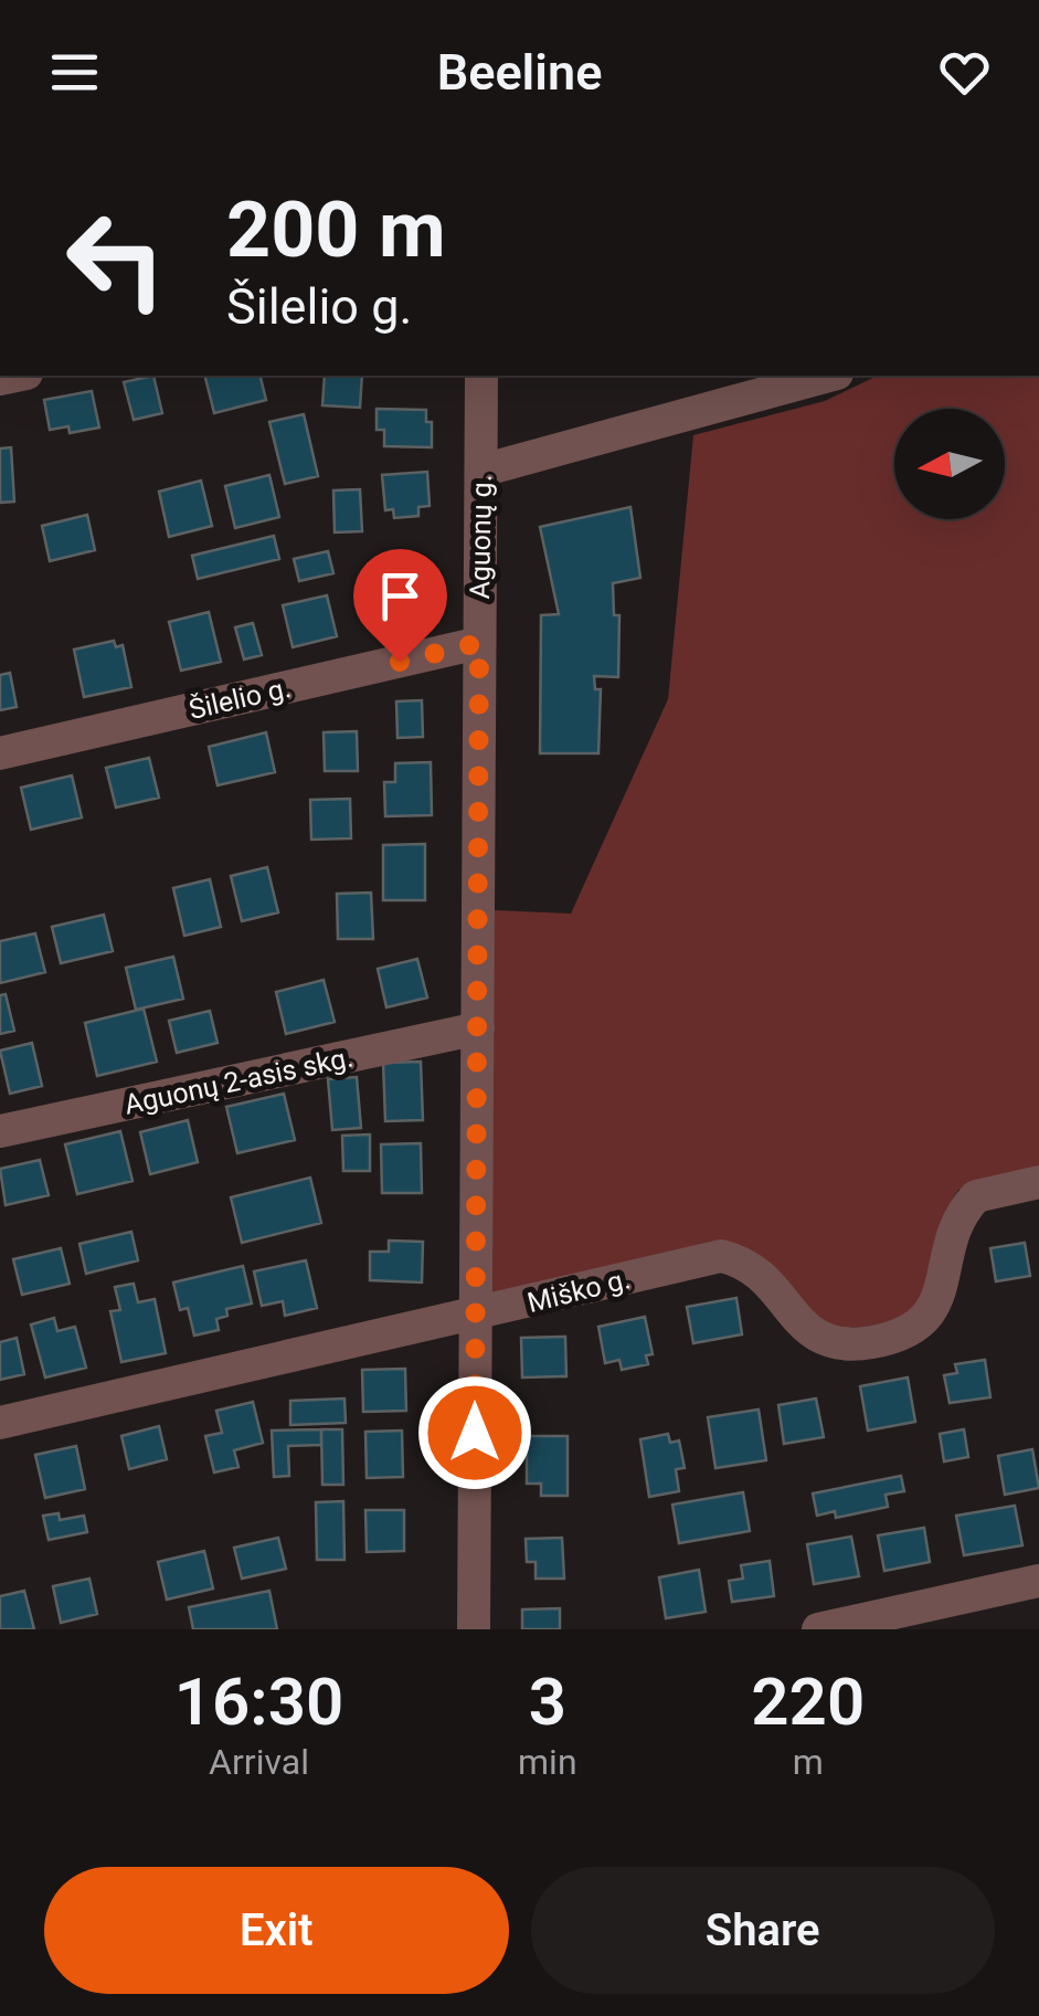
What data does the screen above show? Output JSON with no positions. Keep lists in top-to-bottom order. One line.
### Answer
{"streets":{"street":["Aguonų g.","Šilelio g.","Aguonų 2-asis skg.","Miško g."]},"crossings":[["Aguonų g.","Šilelio g."],["Aguonų g.","Aguonų 2-asis skg."],["Aguonų g.","Miško g."]],"north":"left","page":{"header":"Beeline","turn":["200 m","Šilelio g."],"eta":["16:30","Arrival","3","min","220","m"],"buttons":["Exit","Share"]}}
